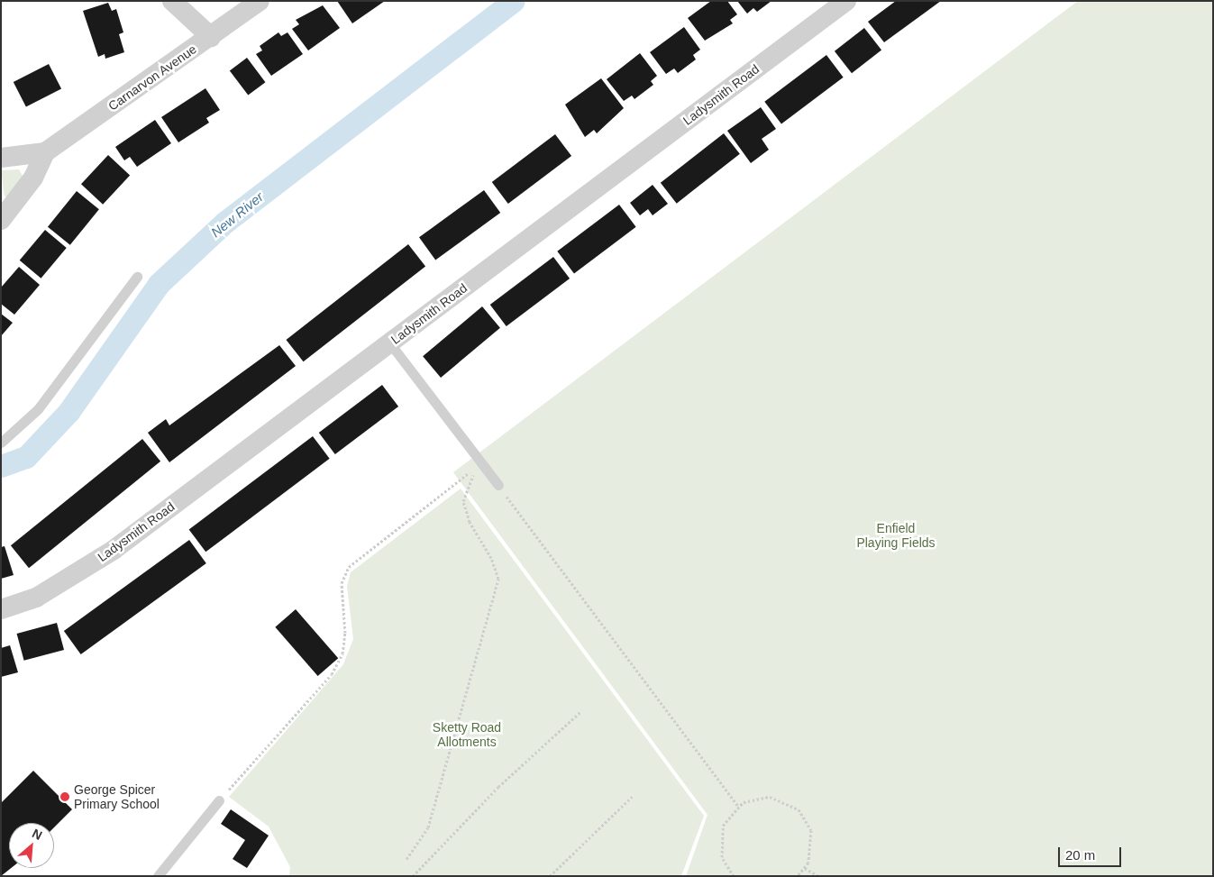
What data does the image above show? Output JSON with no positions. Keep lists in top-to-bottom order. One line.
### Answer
{"streets":{"street":["Carnarvon Avenue","Ladysmith Road"]},"water":["New River"],"parks":["Enfield Playing Fields","Sketty Road Allotments"],"places":["George Spicer Primary School"],"scale_bar":"20 m","north":"top right"}
